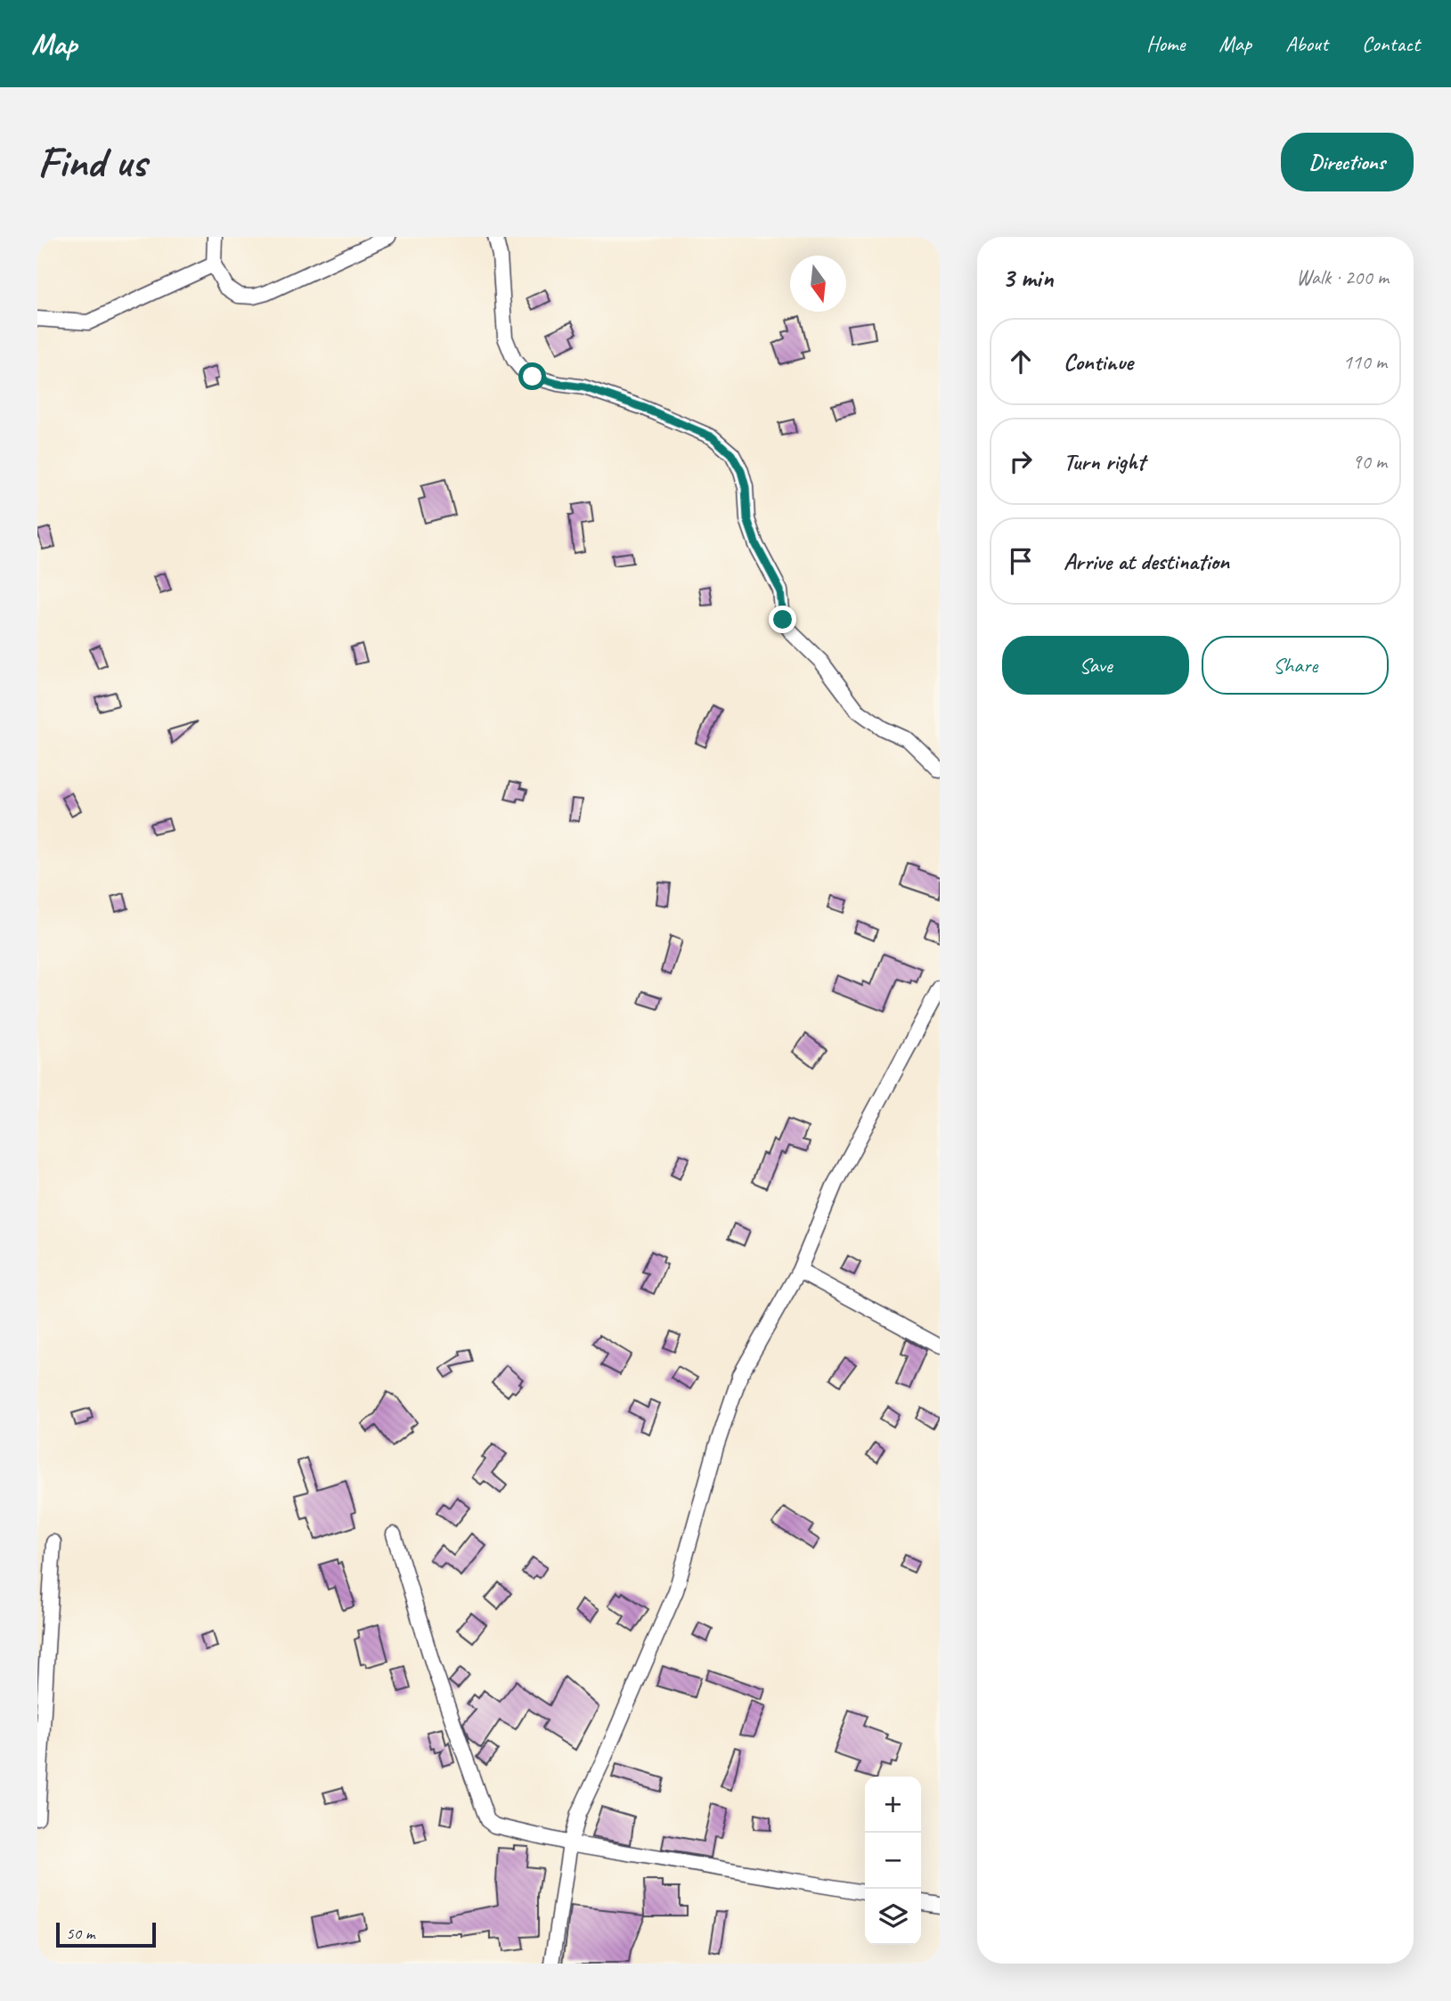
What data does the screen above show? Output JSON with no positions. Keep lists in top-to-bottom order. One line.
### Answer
{"scale_bar":"50 m","north":"bottom","page":{"header":"Map","nav":["Home","Map","About","Contact"],"buttons":["Directions",["Save","Share"]],"title":"Find us","heading":["3 min","Walk · 200 m"],"list":[["Continue","110 m"],["Turn right","90 m"],"Arrive at destination"],"map_buttons":["+","−"],"scale":"50 m"}}
